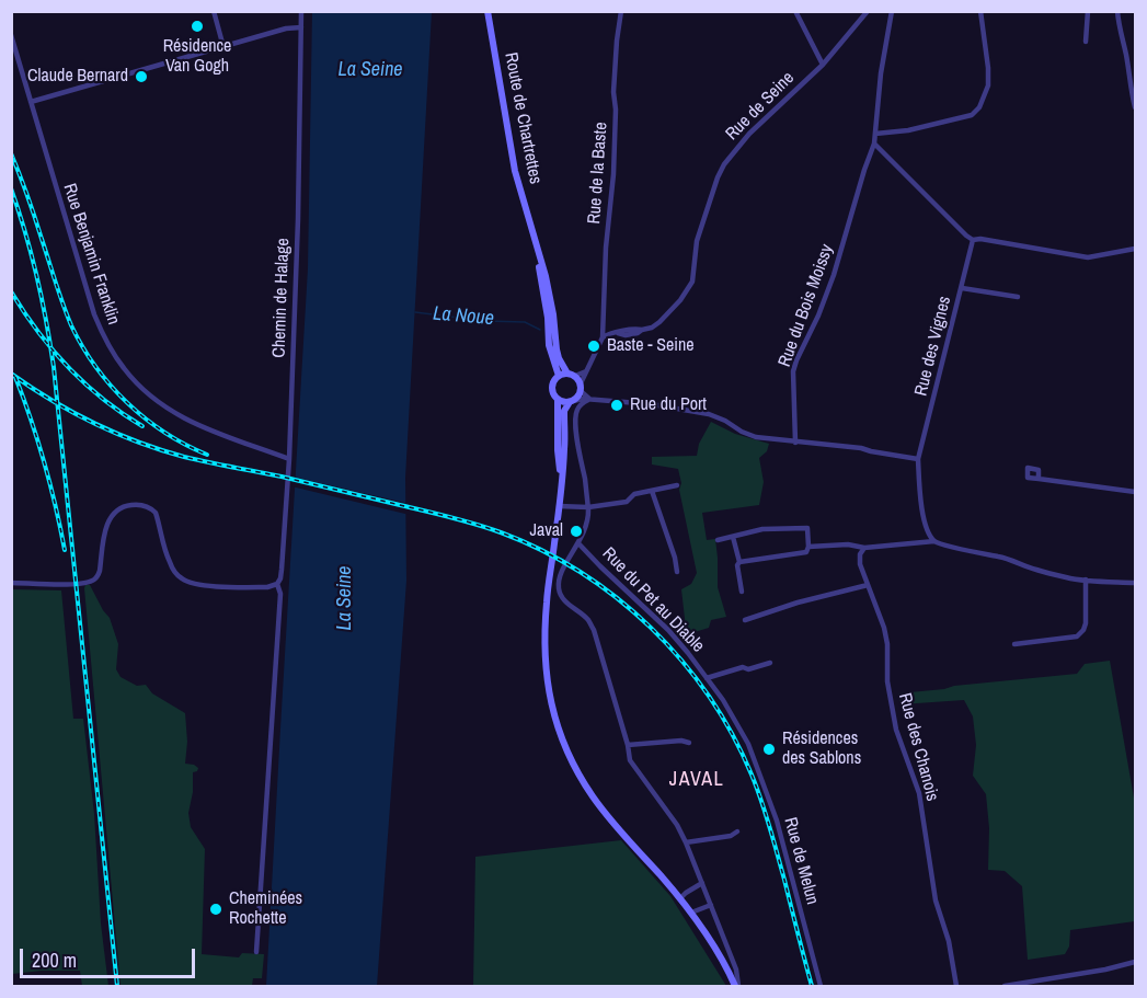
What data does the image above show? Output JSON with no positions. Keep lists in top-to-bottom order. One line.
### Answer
{"streets":{"main road":["Route de Chartrettes"],"street":["Rue de Seine","Rue de la Baste","Rue Benjamin Franklin","Chemin de Halage","Rue du Bois Moissy","Rue des Vignes","Rue du Pet au Diable","Rue des Chanois","Rue de Melun"]},"crossings":[["Rue de Seine","Rue de la Baste"],["Rue Benjamin Franklin","Chemin de Halage"],["Rue du Pet au Diable","Rue de Melun"]],"districts":["JAVAL"],"water":["La Seine","La Noue"],"places":["Résidence Van Gogh","Claude Bernard","Baste - Seine","Rue du Port","Javal","Résidences des Sablons","Cheminées Rochette"],"scale_bar":"200 m"}
